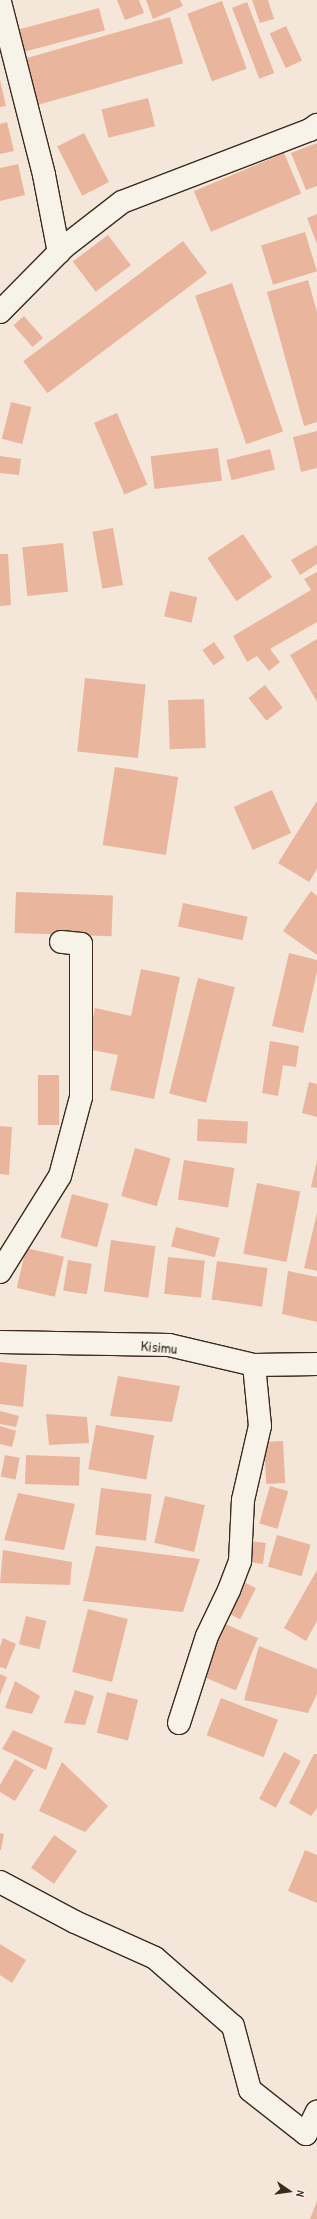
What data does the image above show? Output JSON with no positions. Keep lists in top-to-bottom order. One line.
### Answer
{"streets":{"street":["Kisimu"]},"north":"right"}
